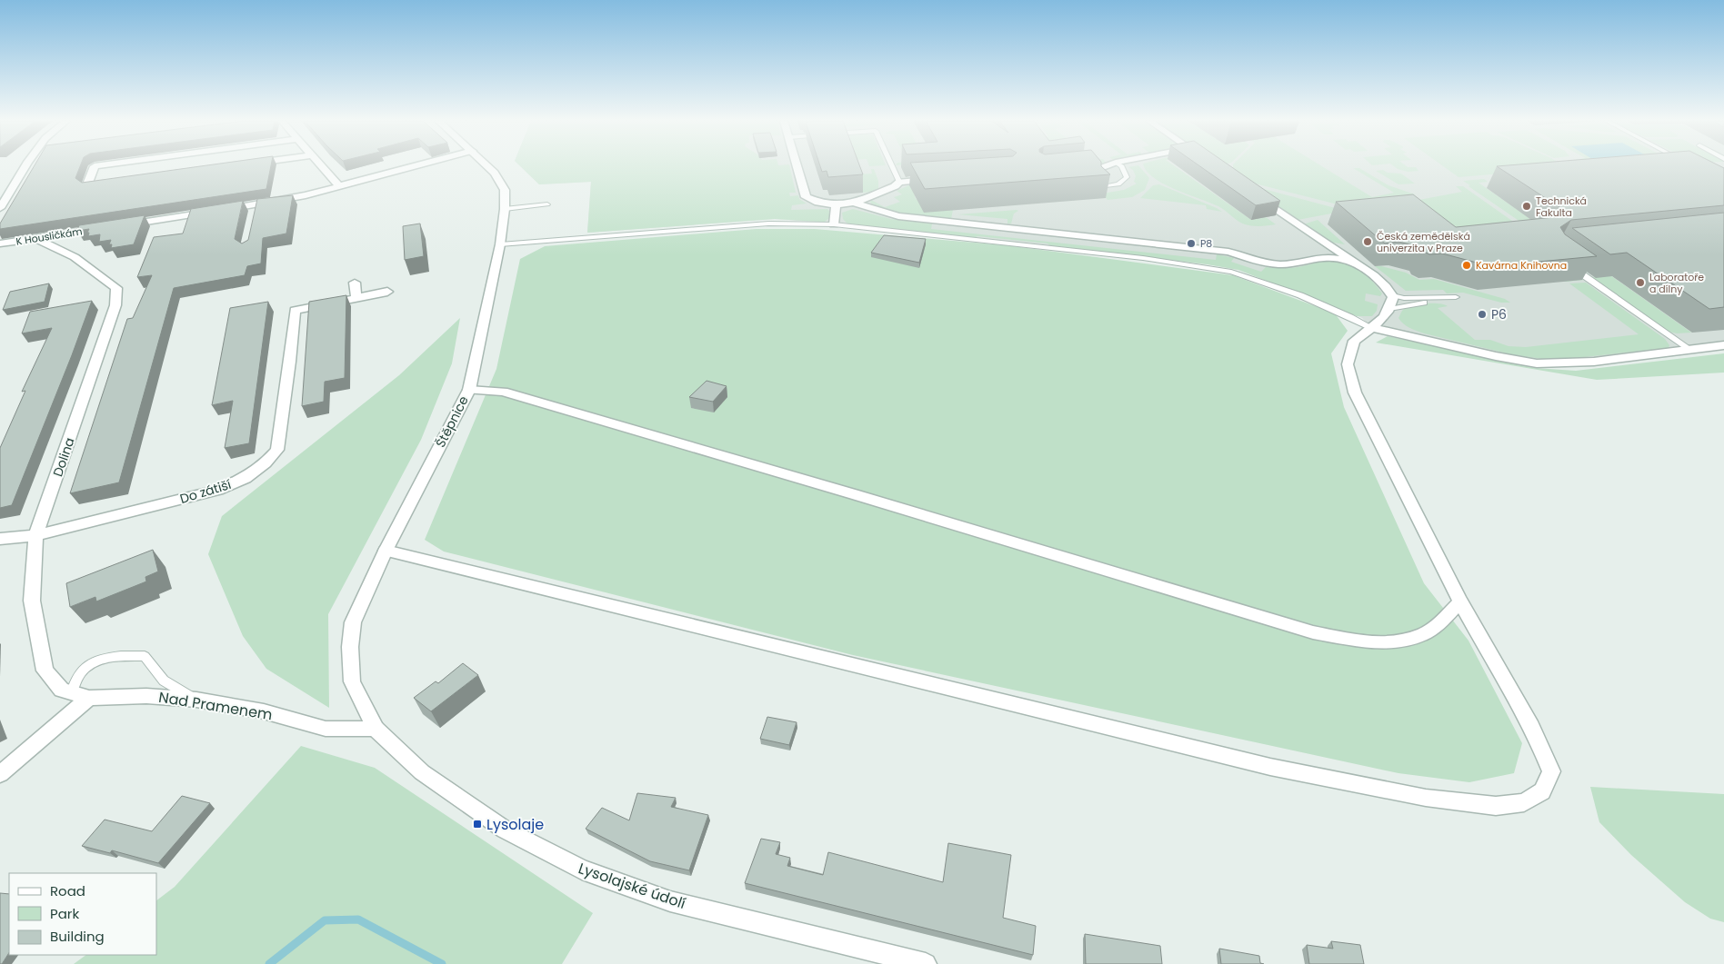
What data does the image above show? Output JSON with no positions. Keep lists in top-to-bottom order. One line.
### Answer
{"streets":{"street":["K Housličkám","Štěpnice","Dolina","Do zátiší","Nad Pramenem","Lysolajské údolí"]},"crossings":[["K Housličkám","Dolina"],["Štěpnice","Nad Pramenem"],["Štěpnice","Lysolajské údolí"],["Dolina","Do zátiší"],["Dolina","Nad Pramenem"],["Nad Pramenem","Lysolajské údolí"]],"places":{"other":["Technická Fakulta","Česká zemědělská univerzita v Praze","P8","Kavárna Knihovna","Laboratoře a dílny","P6"],"transit":["Lysolaje"]},"legend":["Road","Park","Building"]}
